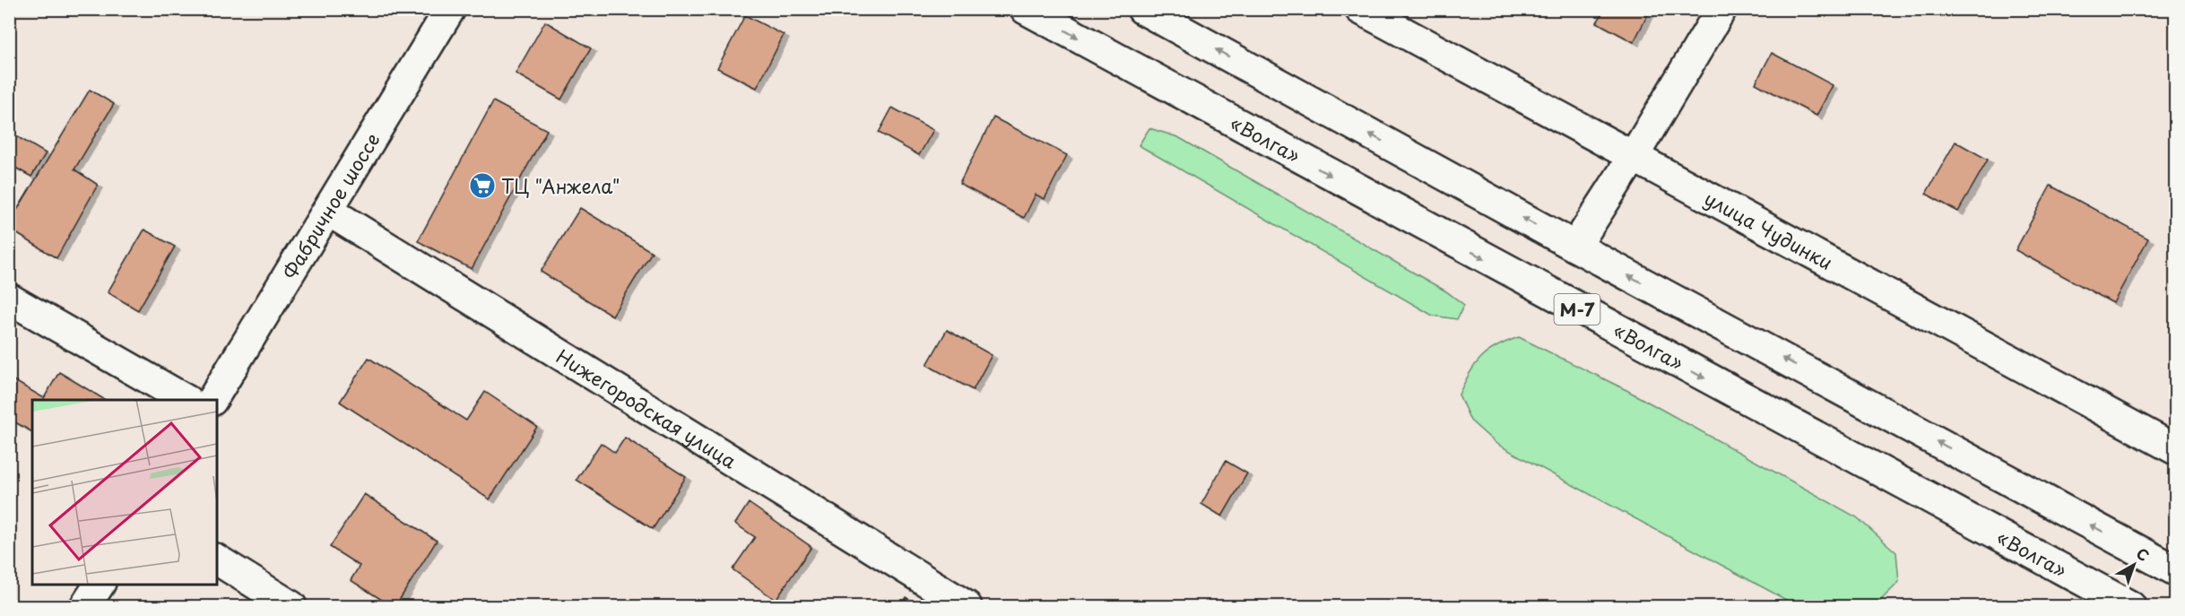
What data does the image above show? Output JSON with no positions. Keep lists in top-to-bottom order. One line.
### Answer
{"streets":{"main road":["«Волга»","Фабричное шоссе","улица Чудинки","М-7","Нижегородская улица"]},"crossings":[["Фабричное шоссе","Нижегородская улица"]],"places":{"supermarket":["ТЦ \"Анжела\""]},"north":"top right"}
